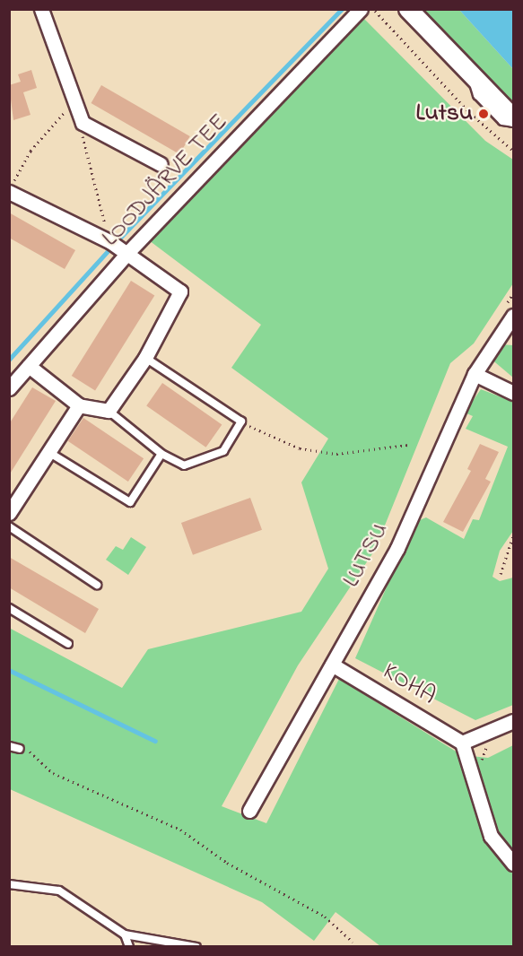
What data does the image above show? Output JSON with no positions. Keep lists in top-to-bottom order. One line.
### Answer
{"streets":{"street":["LOODJÄRVE TEE","LUTSU","KOHA"]},"crossings":[["LUTSU","KOHA"]],"places":["Lutsu"]}
